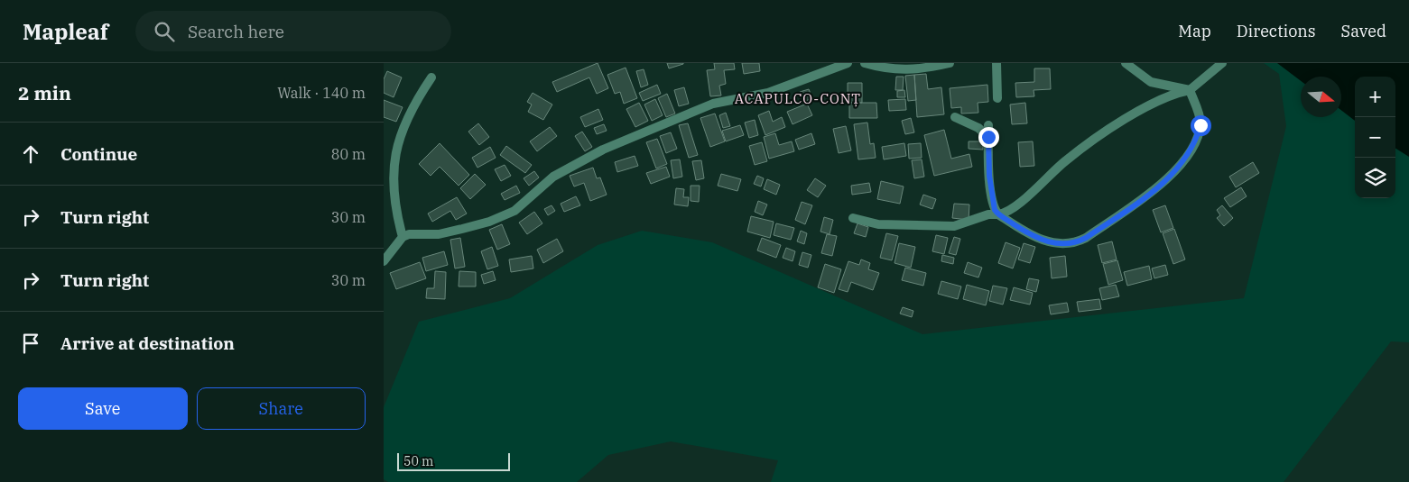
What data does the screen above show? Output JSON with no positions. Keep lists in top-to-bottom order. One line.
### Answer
{"districts":["ACAPULCO-CONŢ"],"scale_bar":"50 m","north":"right","page":{"header":"Mapleaf","search":"Search here","nav":["Map","Directions","Saved"],"heading":["2 min","Walk · 140 m"],"map_buttons":["+","−"],"list":[["Continue","80 m"],["Turn right","30 m"],["Turn right","30 m"],"Arrive at destination"],"buttons":["Save","Share"],"scale":"50 m"}}
